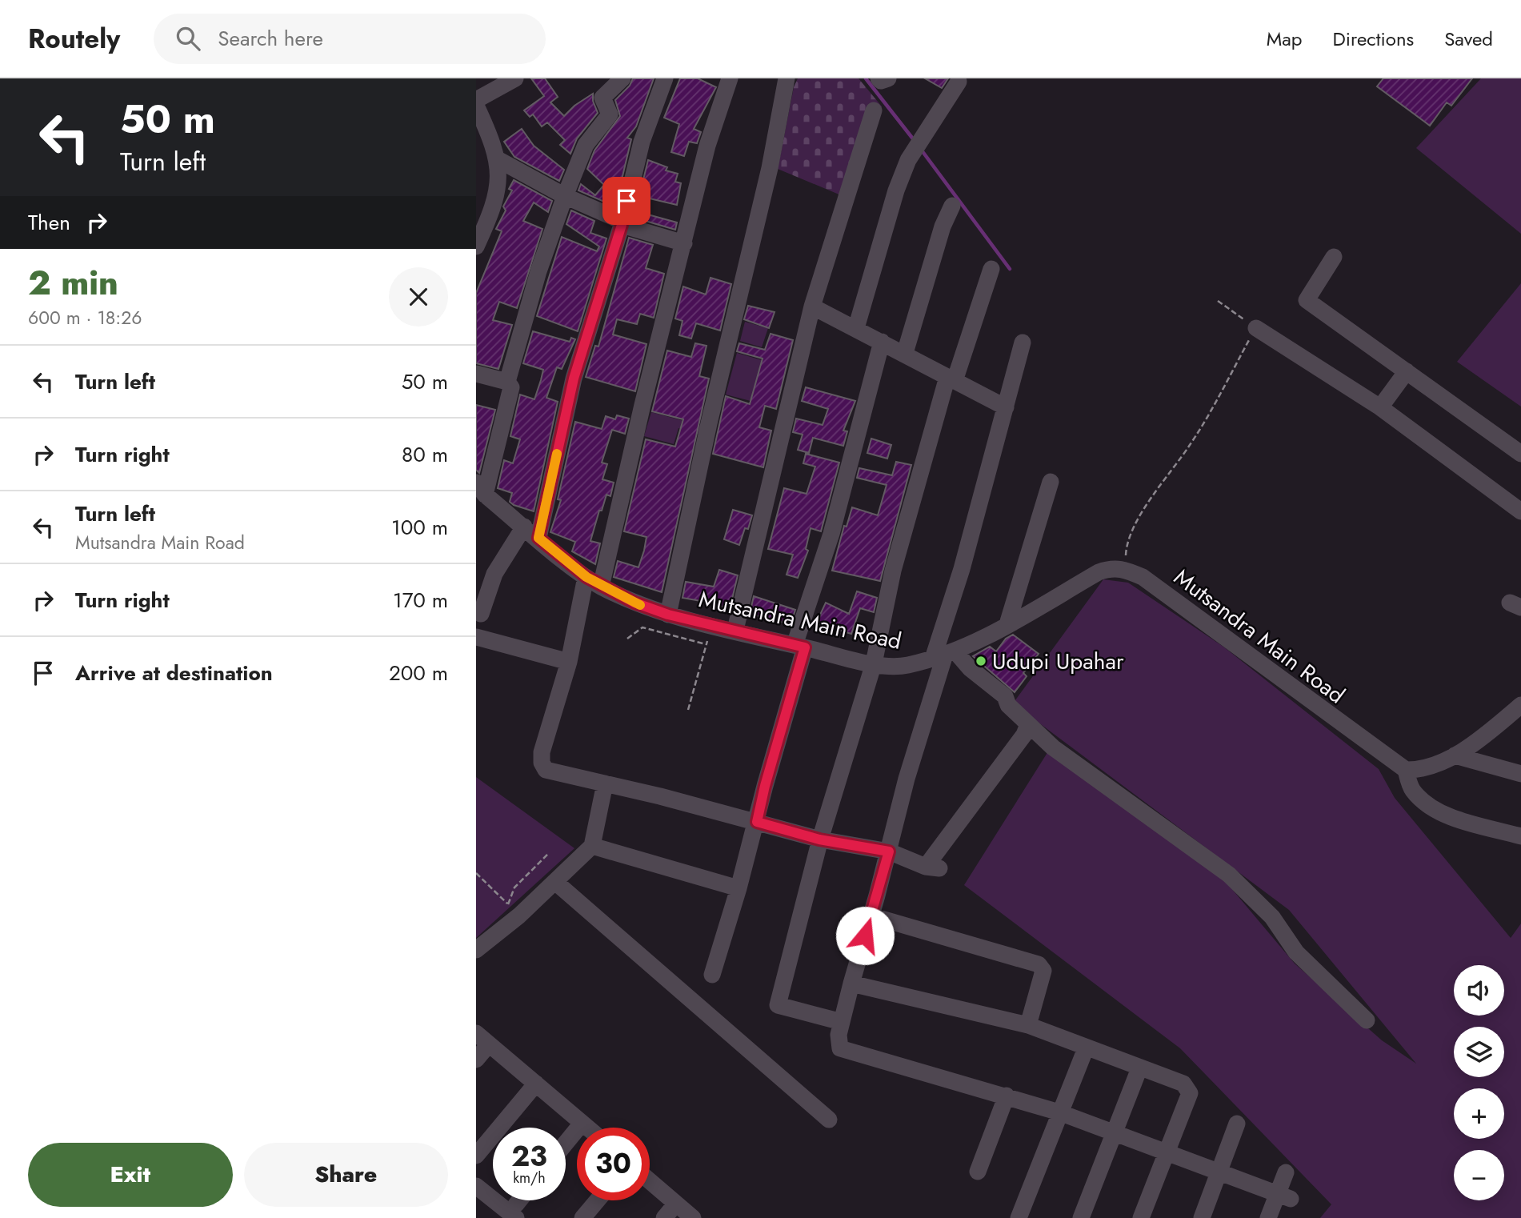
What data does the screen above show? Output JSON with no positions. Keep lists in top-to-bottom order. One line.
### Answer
{"streets":{"street":["Mutsandra Main Road"]},"places":["Udupi Upahar"],"page":{"header":"Routely","search":"Search here","nav":["Map","Directions","Saved"],"turn":["50 m","Turn left"],"then":"Then","heading":["2 min","600 m · 18:26"],"list":[{"name":"Turn left","value":"50 m"},{"name":"Turn right","value":"80 m"},{"name":"Turn left","note":"Mutsandra Main Road","value":"100 m"},{"name":"Turn right","value":"170 m"},{"name":"Arrive at destination","value":"200 m"}],"map_buttons":["+","−"],"speed":"23 km/h","limit":"30","buttons":["Exit","Share"]}}
